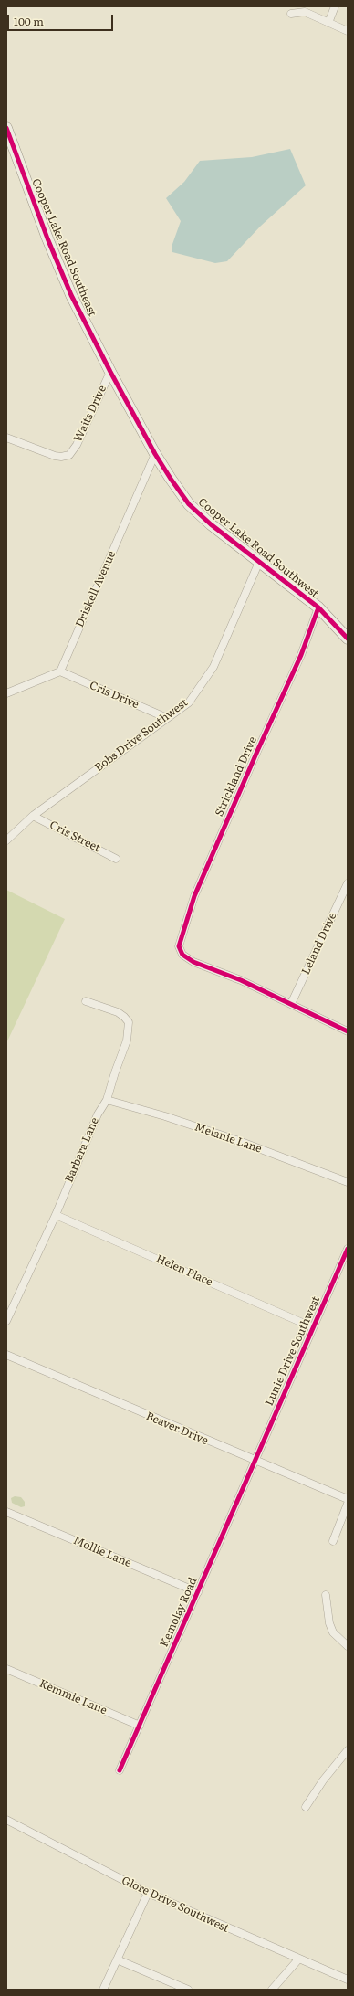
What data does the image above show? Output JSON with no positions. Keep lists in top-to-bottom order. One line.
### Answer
{"streets":{"street":["Cooper Lake Road Southeast","Waits Drive","Cooper Lake Road Southwest","Driskell Avenue","Cris Drive","Bobs Drive Southwest","Strickland Drive","Cris Street","Leland Drive","Melanie Lane","Barbara Lane","Helen Place","Lunie Drive Southwest","Beaver Drive","Mollie Lane","Kemolay Road","Kemmie Lane","Glore Drive Southwest"]},"crossings":[["Cooper Lake Road Southeast","Waits Drive"],["Cooper Lake Road Southeast","Cooper Lake Road Southwest"],["Waits Drive","Cooper Lake Road Southwest"],["Cooper Lake Road Southwest","Driskell Avenue"],["Cooper Lake Road Southwest","Bobs Drive Southwest"],["Cooper Lake Road Southwest","Strickland Drive"],["Driskell Avenue","Cris Drive"],["Cris Drive","Bobs Drive Southwest"],["Bobs Drive Southwest","Cris Street"],["Strickland Drive","Leland Drive"],["Melanie Lane","Barbara Lane"],["Barbara Lane","Helen Place"],["Helen Place","Lunie Drive Southwest"],["Lunie Drive Southwest","Beaver Drive"],["Lunie Drive Southwest","Kemolay Road"],["Beaver Drive","Kemolay Road"],["Mollie Lane","Kemolay Road"],["Kemolay Road","Kemmie Lane"]],"scale_bar":"100 m"}
